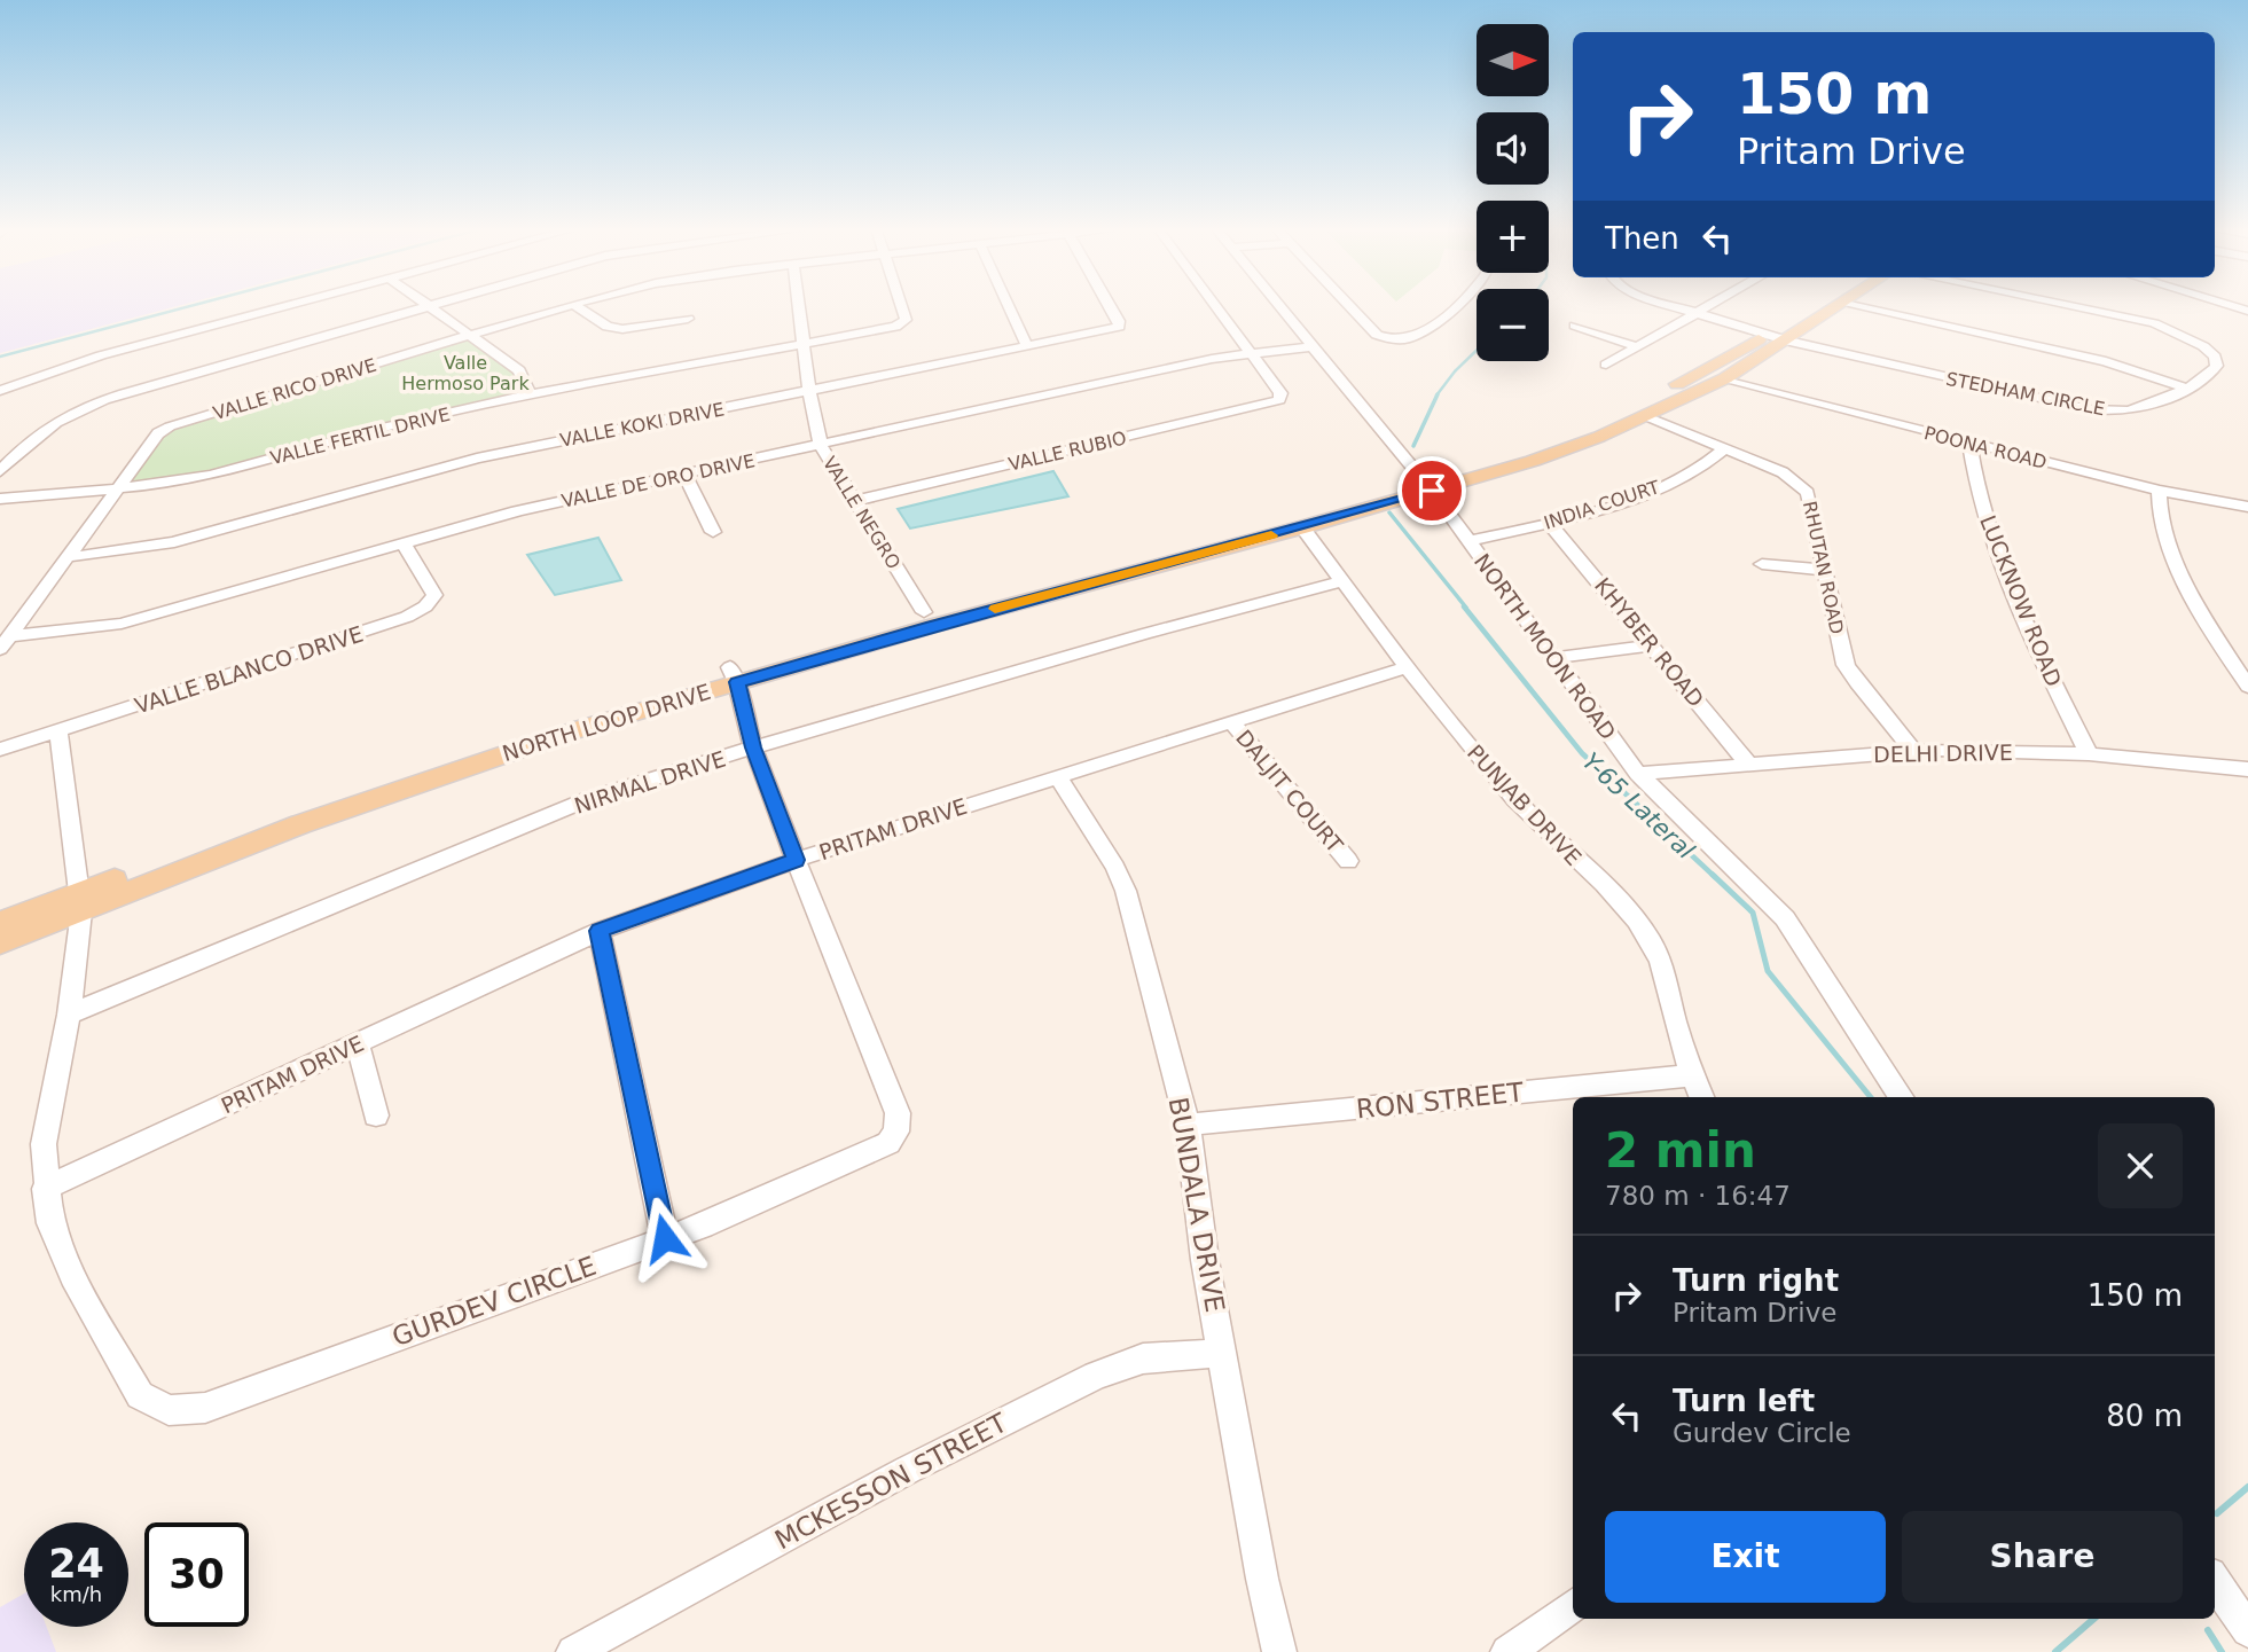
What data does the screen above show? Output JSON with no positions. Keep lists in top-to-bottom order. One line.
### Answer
{"streets":{"main road":["NORTH LOOP DRIVE"],"street":["VALLE RICO DRIVE","STEDHAM CIRCLE","VALLE KOKI DRIVE","VALLE FERTIL DRIVE","POONA ROAD","VALLE RUBIO","VALLE DE ORO DRIVE","INDIA COURT","VALLE NEGRO","RHUTAN ROAD","LUCKNOW ROAD","KHYBER ROAD","NORTH MOON ROAD","VALLE BLANCO DRIVE","DELHI DRIVE","NIRMAL DRIVE","DALJIT COURT","PUNJAB DRIVE","PRITAM DRIVE","RON STREET","BUNDALA DRIVE","GURDEV CIRCLE","MCKESSON STREET"]},"crossings":[["VALLE RICO DRIVE","VALLE KOKI DRIVE"],["VALLE RICO DRIVE","VALLE FERTIL DRIVE"],["VALLE RICO DRIVE","VALLE DE ORO DRIVE"],["STEDHAM CIRCLE","NORTH LOOP DRIVE"],["VALLE KOKI DRIVE","VALLE NEGRO"],["VALLE FERTIL DRIVE","VALLE NEGRO"],["POONA ROAD","LUCKNOW ROAD"],["POONA ROAD","NORTH LOOP DRIVE"],["VALLE RUBIO","VALLE DE ORO DRIVE"],["VALLE RUBIO","VALLE NEGRO"],["VALLE DE ORO DRIVE","VALLE NEGRO"],["VALLE DE ORO DRIVE","NORTH MOON ROAD"],["VALLE DE ORO DRIVE","VALLE BLANCO DRIVE"],["INDIA COURT","RHUTAN ROAD"],["INDIA COURT","KHYBER ROAD"],["INDIA COURT","NORTH MOON ROAD"],["VALLE NEGRO","NORTH LOOP DRIVE"],["RHUTAN ROAD","NORTH LOOP DRIVE"],["RHUTAN ROAD","DELHI DRIVE"],["LUCKNOW ROAD","DELHI DRIVE"],["KHYBER ROAD","DELHI DRIVE"],["NORTH MOON ROAD","NORTH LOOP DRIVE"],["NORTH MOON ROAD","DELHI DRIVE"],["VALLE BLANCO DRIVE","GURDEV CIRCLE"],["NORTH LOOP DRIVE","PUNJAB DRIVE"],["NORTH LOOP DRIVE","GURDEV CIRCLE"],["NIRMAL DRIVE","PUNJAB DRIVE"],["NIRMAL DRIVE","GURDEV CIRCLE"],["DALJIT COURT","PRITAM DRIVE"],["PUNJAB DRIVE","PRITAM DRIVE"],["PUNJAB DRIVE","RON STREET"],["PRITAM DRIVE","BUNDALA DRIVE"],["PRITAM DRIVE","GURDEV CIRCLE"],["RON STREET","BUNDALA DRIVE"],["BUNDALA DRIVE","MCKESSON STREET"]],"water":["Y-65 Lateral"],"parks":["Valle Hermoso Park"],"north":"right","page":{"map_buttons":["+","−"],"turn":["150 m","Pritam Drive"],"then":"Then","heading":["2 min","780 m · 16:47"],"list":[{"name":"Turn right","note":"Pritam Drive","value":"150 m"},{"name":"Turn left","note":"Gurdev Circle","value":"80 m"}],"buttons":["Exit","Share"],"speed":"24 km/h","limit":"30"}}
